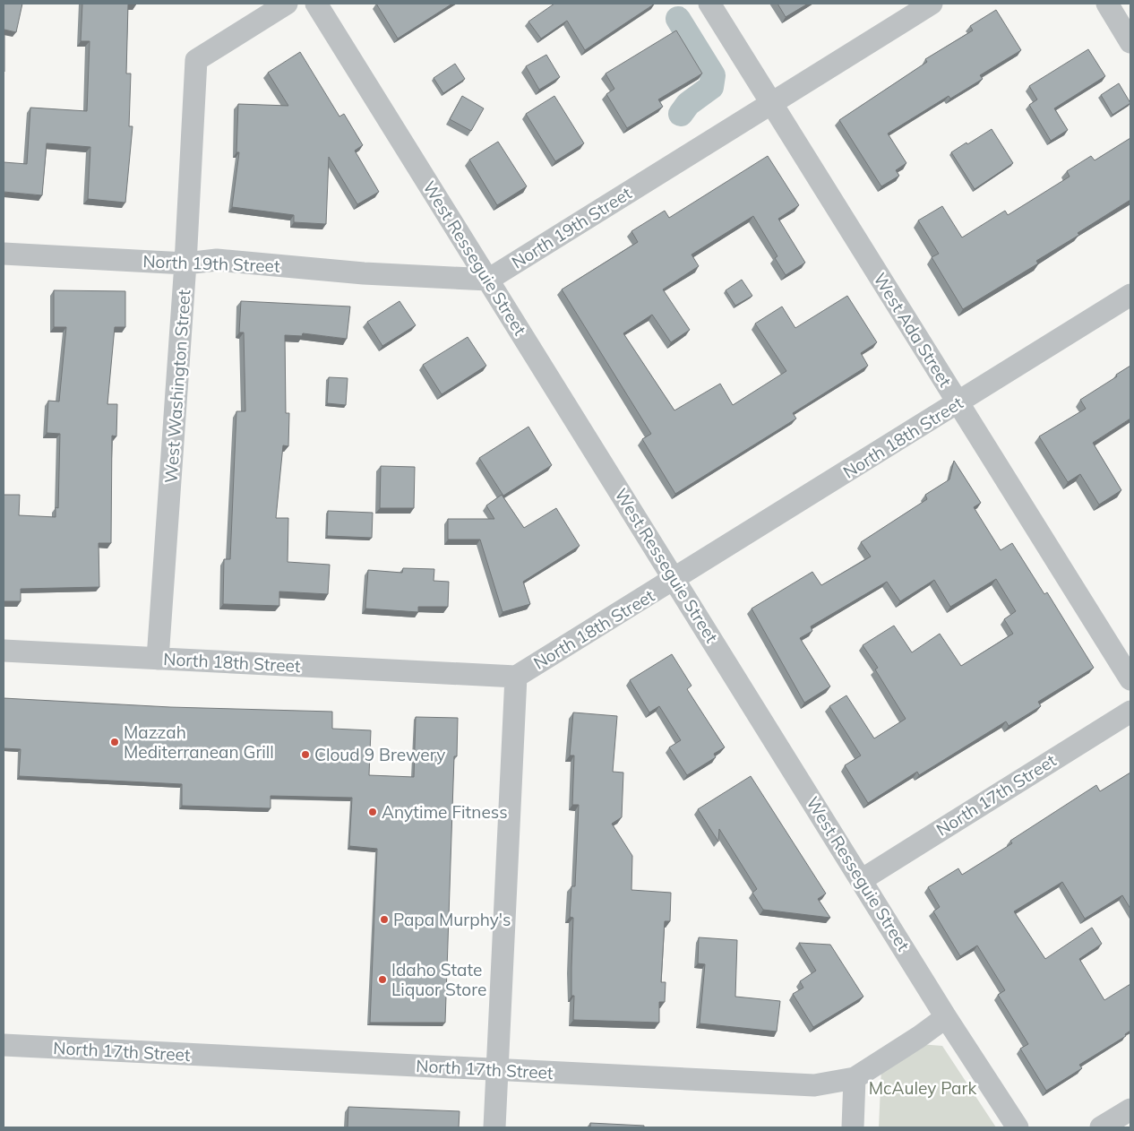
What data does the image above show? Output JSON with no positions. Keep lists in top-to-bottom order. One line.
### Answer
{"streets":{"street":["North 19th Street","West Resseguie Street","West Ada Street","West Washington Street","North 18th Street","North 17th Street"]},"crossings":[["North 19th Street","West Resseguie Street"],["North 19th Street","West Ada Street"],["North 19th Street","West Washington Street"],["West Resseguie Street","North 18th Street"],["West Resseguie Street","North 17th Street"],["West Ada Street","North 18th Street"],["West Washington Street","North 18th Street"]],"parks":["McAuley Park"],"places":["Mazzah Mediterranean Grill","Cloud 9 Brewery","Anytime Fitness","Papa Murphy's","Idaho State Liquor Store"]}
